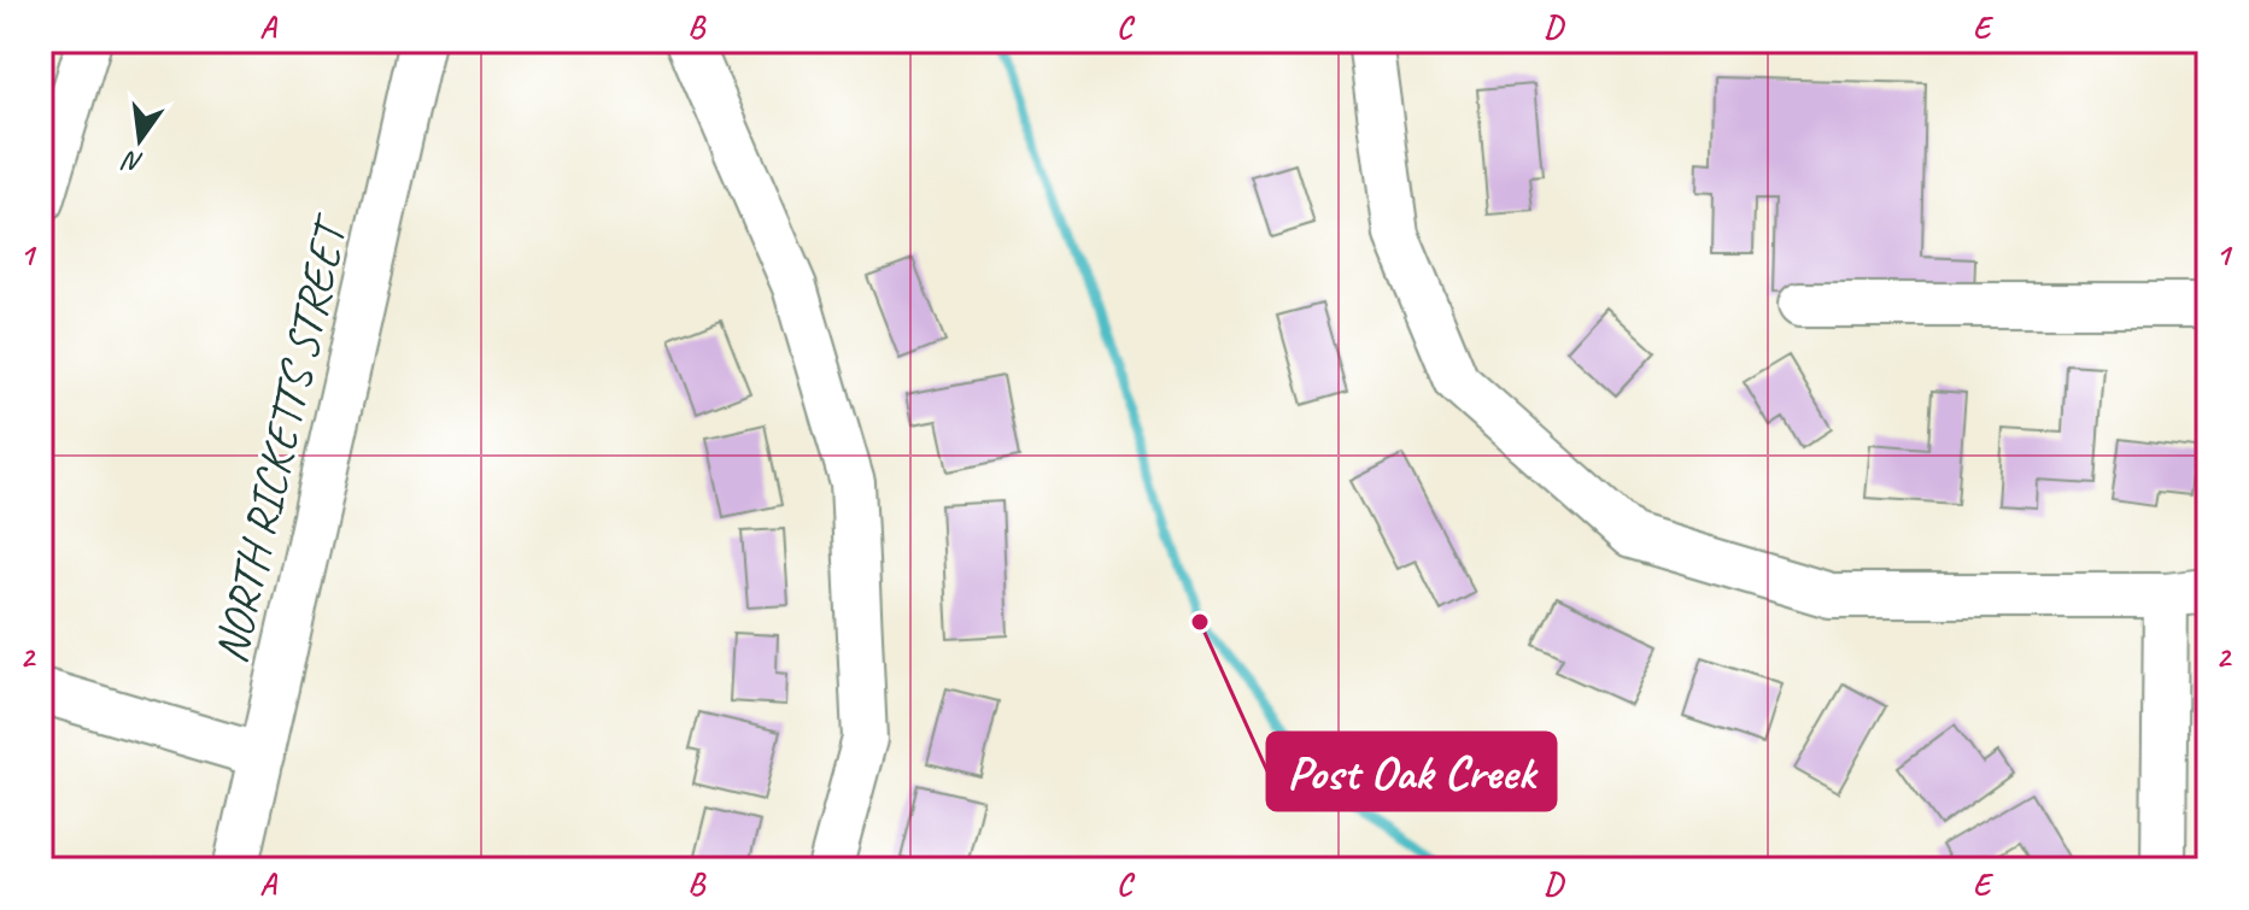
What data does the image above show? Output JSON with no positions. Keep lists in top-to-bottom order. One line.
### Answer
{"streets":{"street":["NORTH RICKETTS STREET"]},"places":["Post Oak Creek"],"north":"bottom","grid":{"columns":["A","B","C","D","E"],"rows":["1","2"]}}
